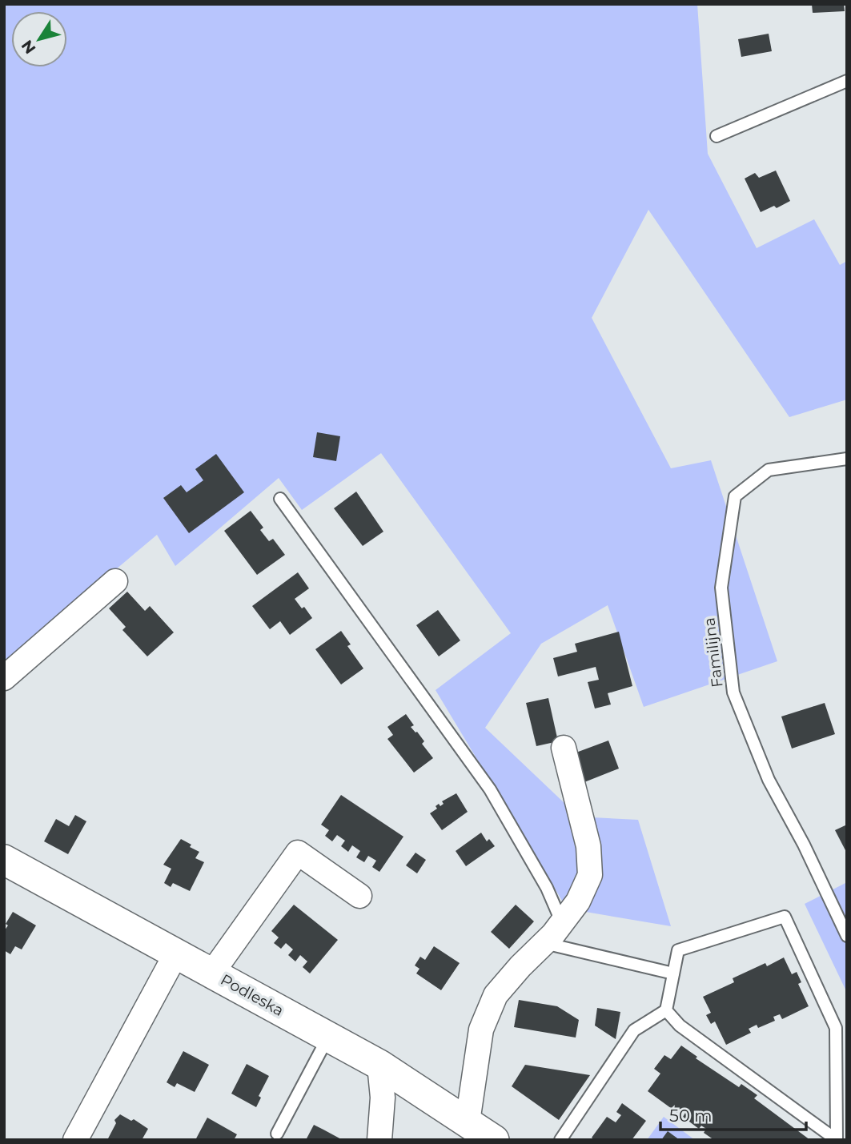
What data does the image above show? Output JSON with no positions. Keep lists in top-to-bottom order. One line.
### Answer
{"streets":{"street":["Podleska"],"lane":["Familijna"]},"scale_bar":"50 m","north":"bottom left"}
